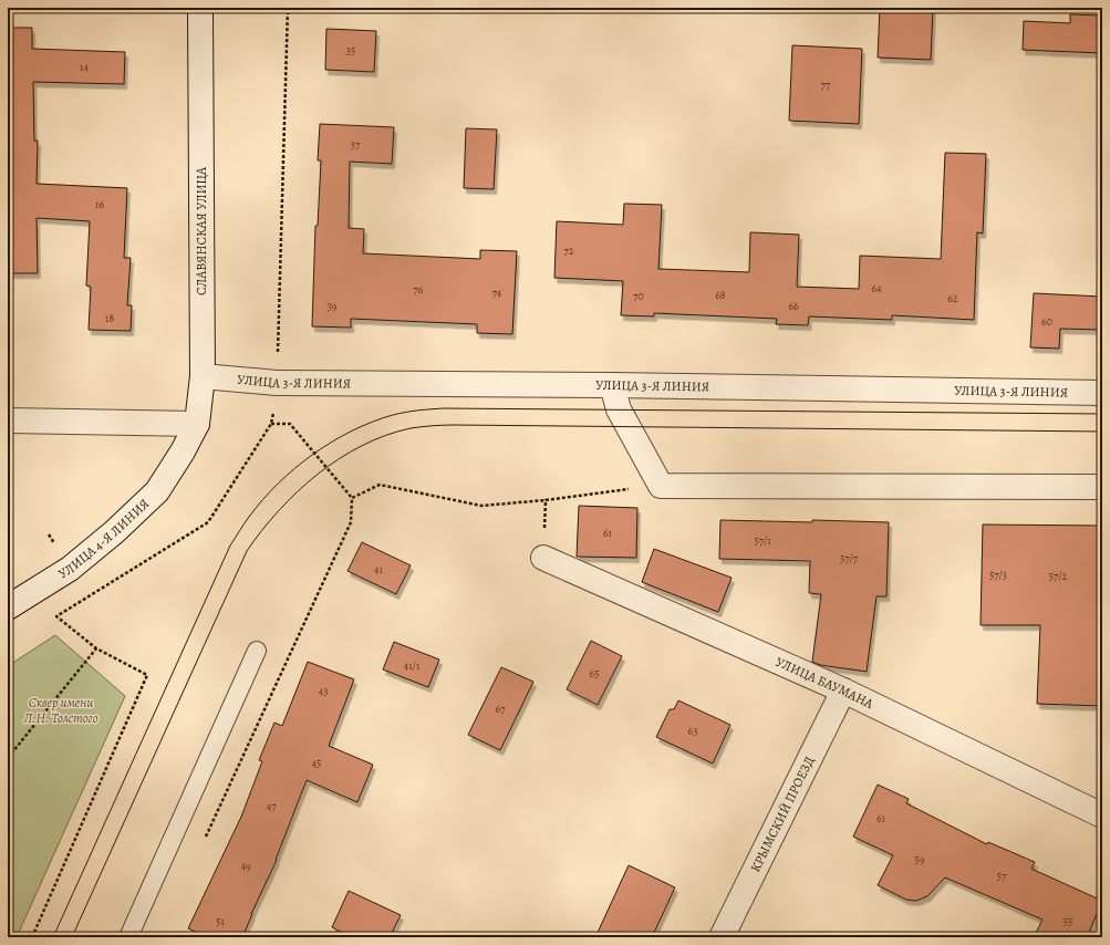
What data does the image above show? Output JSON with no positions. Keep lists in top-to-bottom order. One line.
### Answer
{"streets":{"street":["СЛАВЯНСКАЯ УЛИЦА","УЛИЦА 3-Я ЛИНИЯ","УЛИЦА 4-Я ЛИНИЯ","УЛИЦА БАУМАНА","КРЫМСКИЙ ПРОЕЗД"]},"crossings":[["СЛАВЯНСКАЯ УЛИЦА","УЛИЦА 3-Я ЛИНИЯ"],["СЛАВЯНСКАЯ УЛИЦА","УЛИЦА 4-Я ЛИНИЯ"],["УЛИЦА БАУМАНА","КРЫМСКИЙ ПРОЕЗД"]],"parks":["Сквер имени Л.Н. Толстого"],"house_numbers":["35","14","77","37","16","72","64","76","74","68","70","62","39","66","18","60","61","57/1","57/7","41","57/3","57/2","41/1","65","43","67","63","45","47","61","59","49","57","51","55"]}
